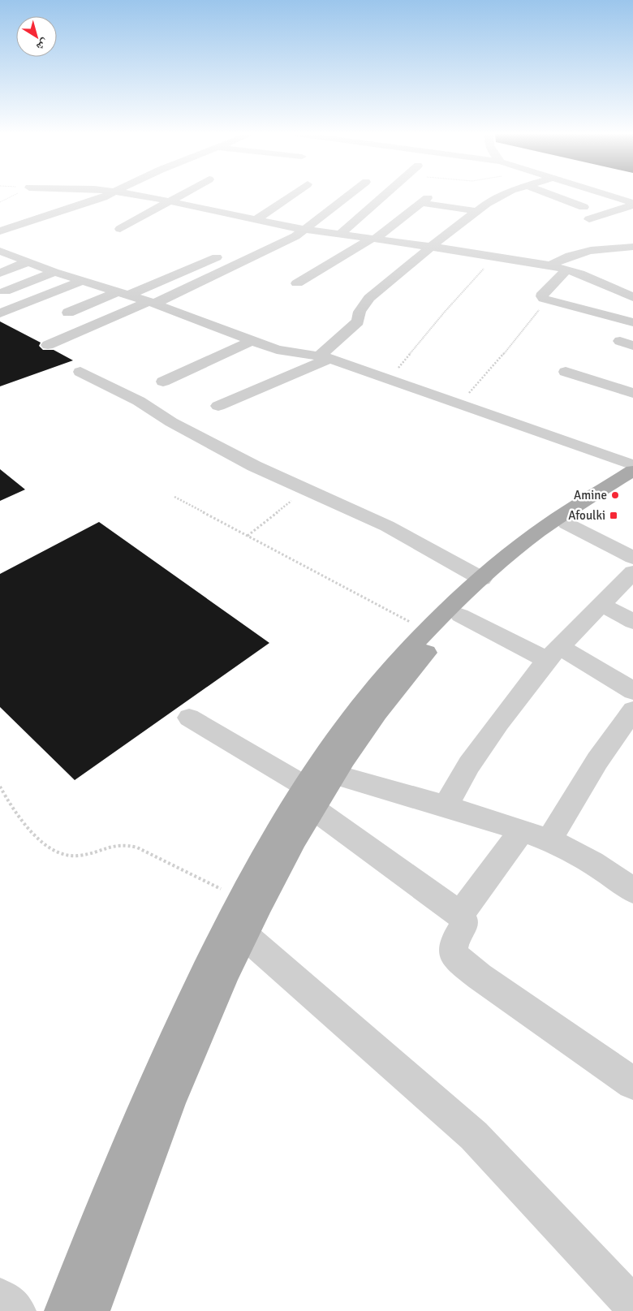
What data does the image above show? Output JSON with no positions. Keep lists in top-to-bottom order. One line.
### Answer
{"places":{"other":["Amine"],"transit":["Afoulki"]},"north":"bottom right"}
